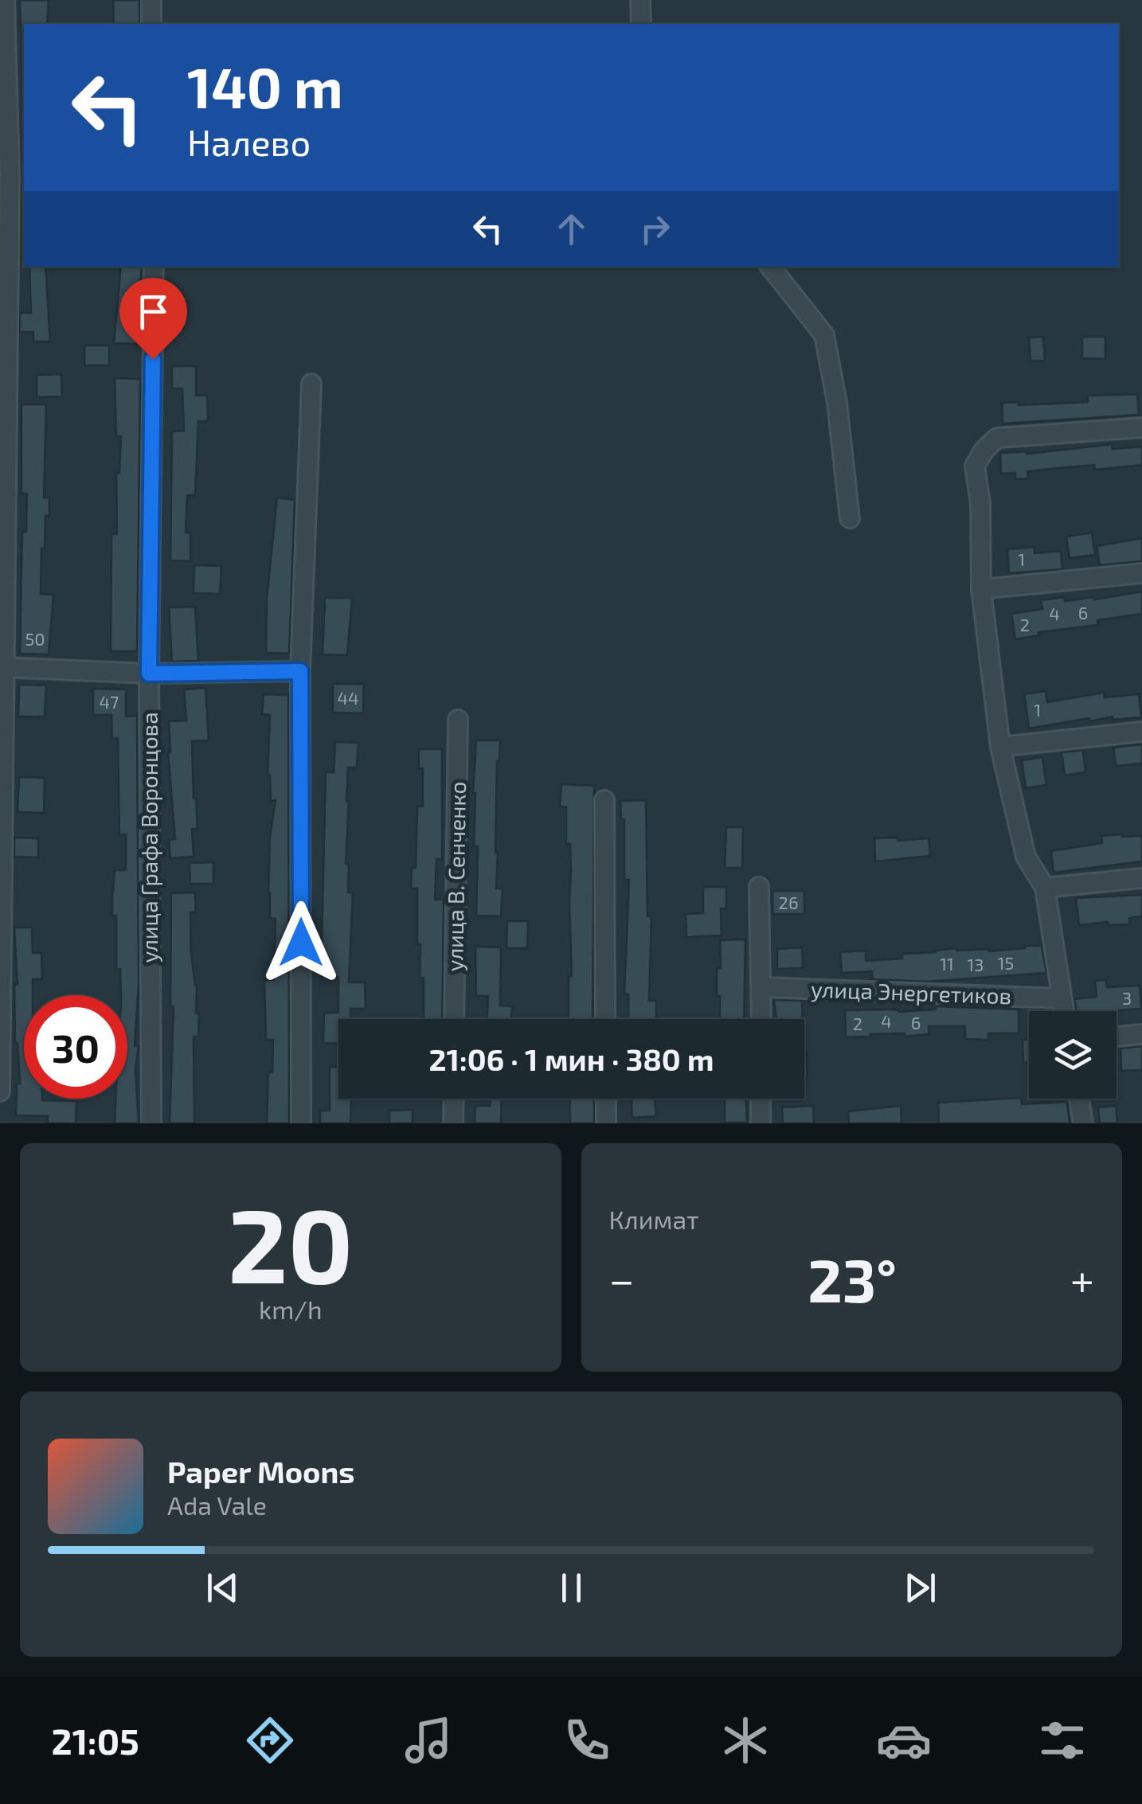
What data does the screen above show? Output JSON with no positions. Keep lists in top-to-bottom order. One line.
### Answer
{"streets":{"street":["улица Графа Воронцова","улица В. Сенченко","улица Энергетиков"]},"house_numbers":["1","6","4","2","50","44","47","1","26","15","11","13","3","4","6","2"],"page":{"turn":["140 m","Налево"],"limit":"30","trip":"21:06 · 1 мин · 380 m","tile":[["20","km/h"],"Климат"],"heat":["−","23°","+"],"song":["Paper Moons","Ada Vale"],"tabs":"21:05"}}
